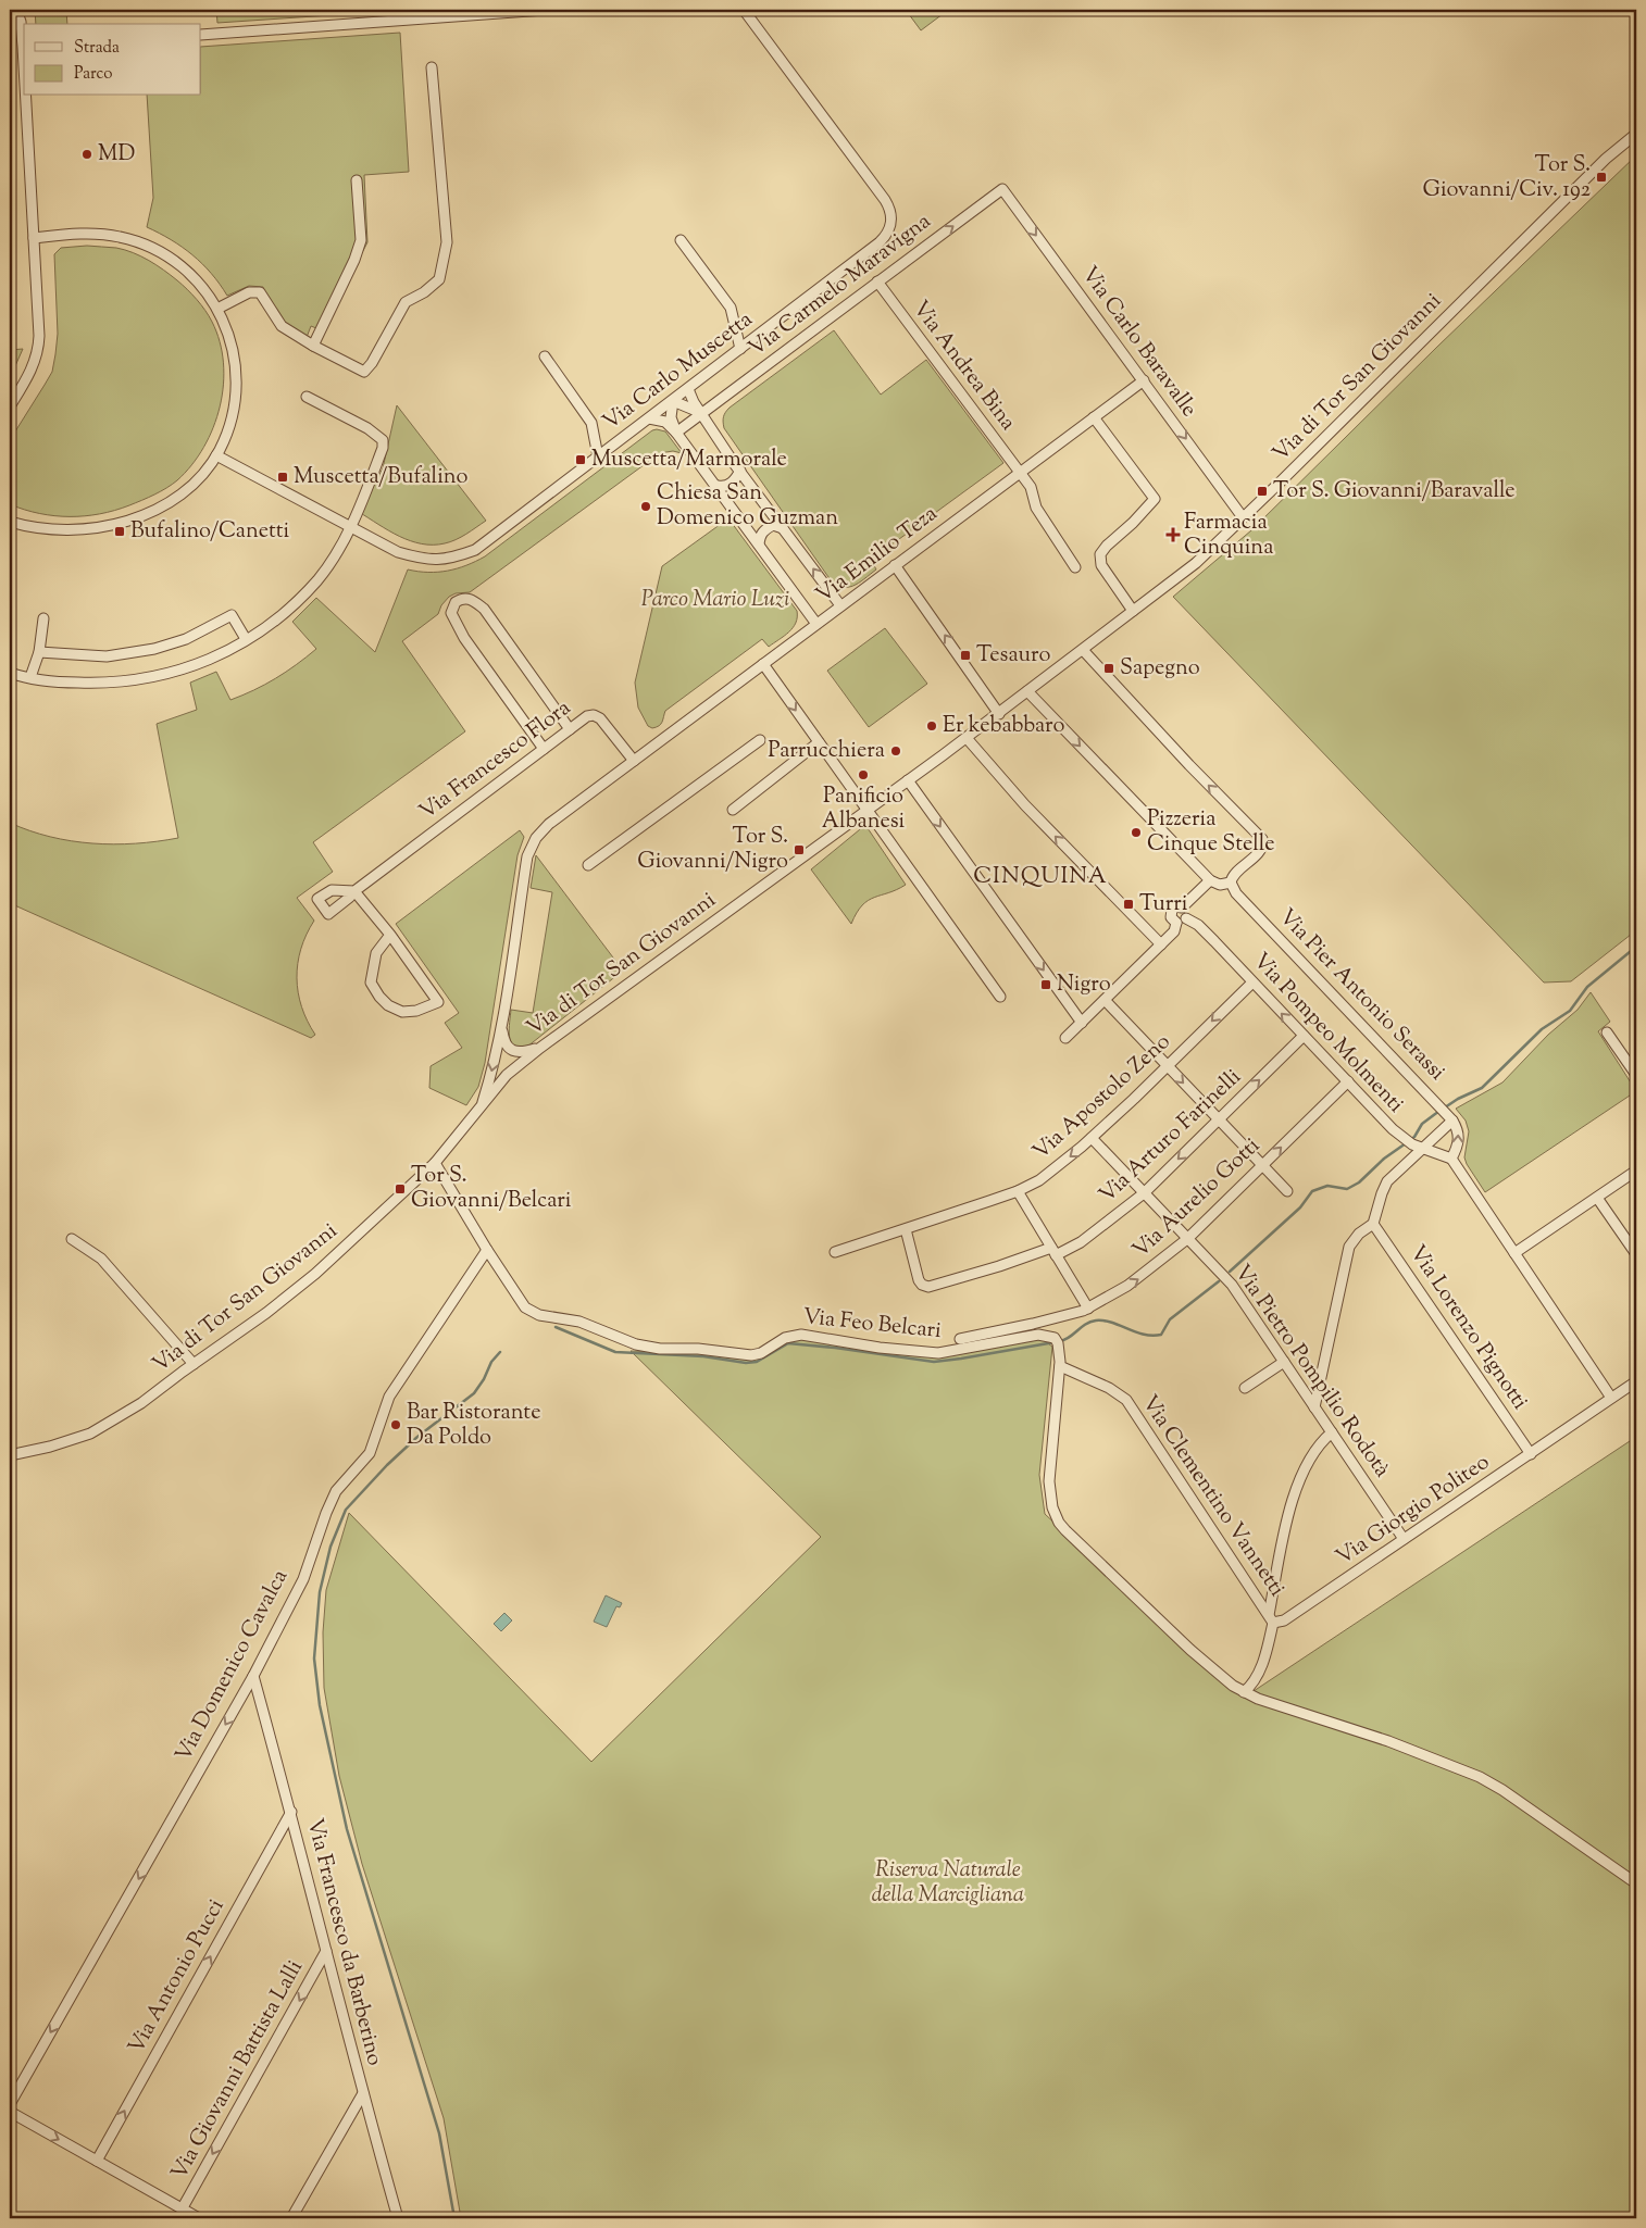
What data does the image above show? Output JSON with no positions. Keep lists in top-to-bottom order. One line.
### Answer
{"streets":{"street":["Via Carmelo Maravigna","Via Carlo Baravalle","Via Andrea Bina","Via Carlo Muscetta","Via di Tor San Giovanni","Via Emilio Teza","Via Francesco Flora","Via Pier Antonio Serassi","Via Pompeo Molmenti","Via Apostolo Zeno","Via Arturo Farinelli","Via Aurelio Gotti","Via Feo Belcari","Via Lorenzo Pignotti","Via Pietro Pompilio Rodotà","Via Clementino Vannetti","Via Giorgio Politeo","Via Domenico Cavalca","Via Francesco da Barberino","Via Antonio Pucci","Via Giovanni Battista Lalli"]},"crossings":[["Via Carmelo Maravigna","Via Carlo Baravalle"],["Via Carmelo Maravigna","Via Andrea Bina"],["Via Carlo Baravalle","Via di Tor San Giovanni"],["Via Carlo Baravalle","Via Emilio Teza"],["Via Andrea Bina","Via Emilio Teza"],["Via di Tor San Giovanni","Via Feo Belcari"],["Via Emilio Teza","Via Francesco Flora"],["Via Pompeo Molmenti","Via Apostolo Zeno"],["Via Pompeo Molmenti","Via Arturo Farinelli"],["Via Pompeo Molmenti","Via Aurelio Gotti"],["Via Apostolo Zeno","Via Arturo Farinelli"],["Via Apostolo Zeno","Via Pietro Pompilio Rodotà"],["Via Arturo Farinelli","Via Pietro Pompilio Rodotà"],["Via Aurelio Gotti","Via Pietro Pompilio Rodotà"],["Via Feo Belcari","Via Domenico Cavalca"],["Via Lorenzo Pignotti","Via Giorgio Politeo"],["Via Pietro Pompilio Rodotà","Via Giorgio Politeo"],["Via Clementino Vannetti","Via Giorgio Politeo"],["Via Domenico Cavalca","Via Francesco da Barberino"],["Via Francesco da Barberino","Via Antonio Pucci"],["Via Francesco da Barberino","Via Giovanni Battista Lalli"]],"one_way":["Via Carmelo Maravigna","Via Carlo Baravalle","Via Apostolo Zeno","Via Aurelio Gotti","Via Domenico Cavalca","Via Antonio Pucci","Via Giovanni Battista Lalli"],"districts":["CINQUINA"],"parks":["Parco Mario Luzi","Riserva Naturale della Marcigliana"],"places":{"other":["MD","Chiesa San Domenico Guzman","Er kebabbaro","Parrucchiera","Panificio Albanesi","Pizzeria Cinque Stelle","Bar Ristorante Da Poldo"],"transit":["Tor S. Giovanni/Civ. 192","Muscetta/Marmorale","Muscetta/Bufalino","Tor S. Giovanni/Baravalle","Bufalino/Canetti","Tesauro","Sapegno","Tor S. Giovanni/Nigro","Turri","Nigro","Tor S. Giovanni/Belcari"],"health":["Farmacia Cinquina"]},"legend":["Strada","Parco"]}
